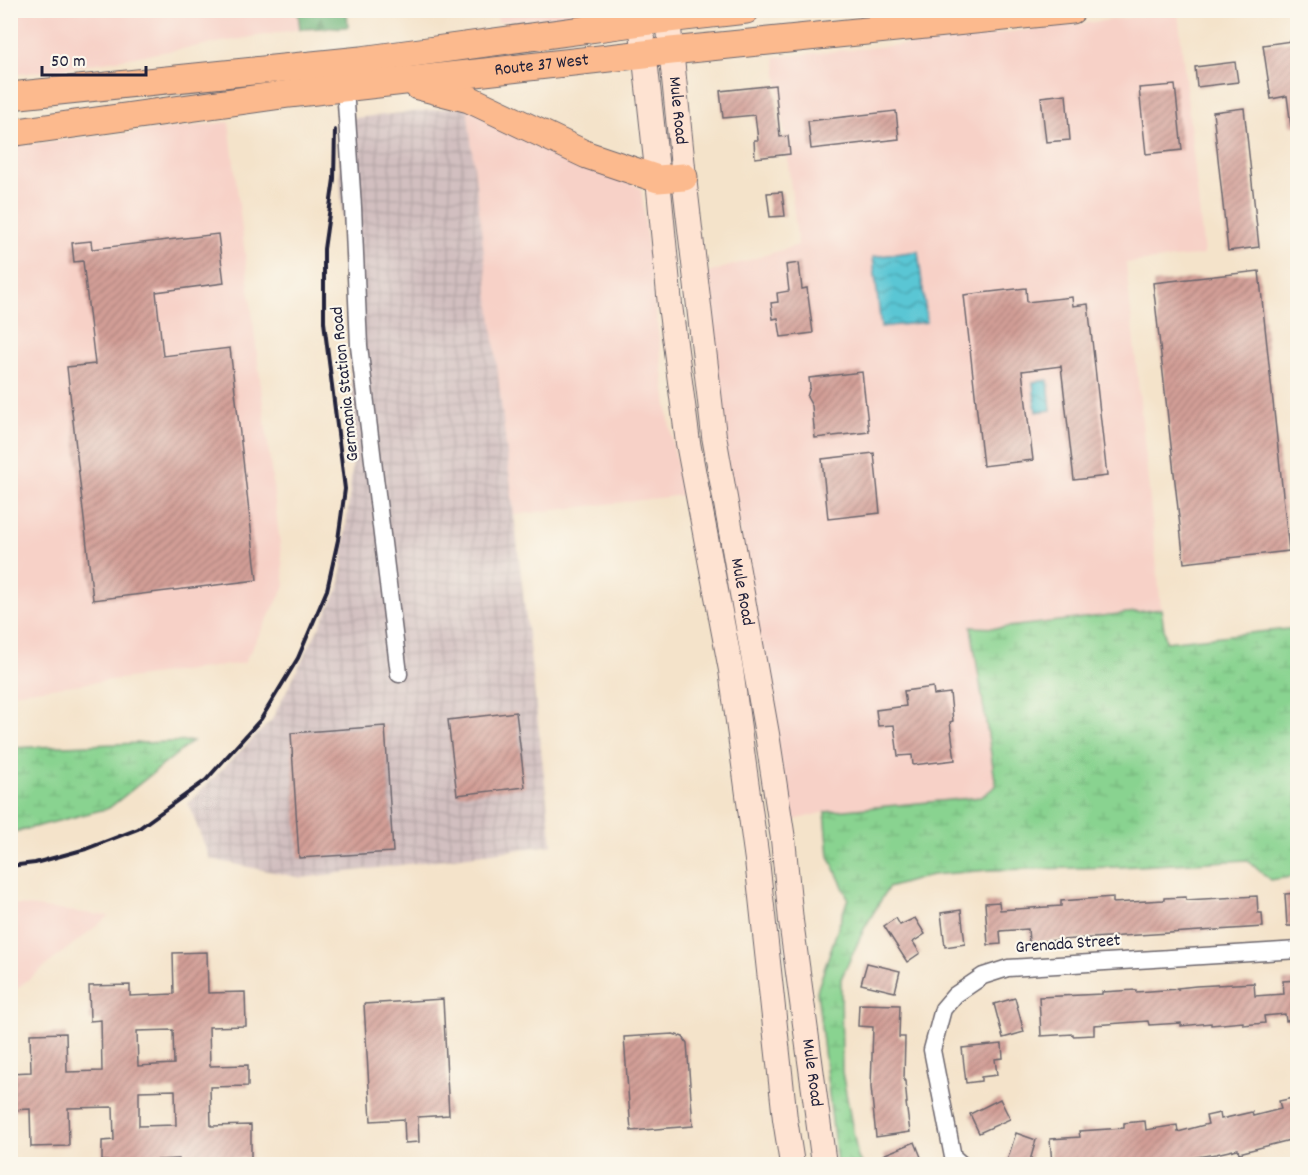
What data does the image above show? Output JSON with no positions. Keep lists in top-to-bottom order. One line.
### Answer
{"streets":{"highway":["Route 37 West"],"main road":["Mule Road"],"street":["Germania Station Road","Grenada Street"]},"crossings":[["Route 37 West","Mule Road"],["Route 37 West","Germania Station Road"]],"scale_bar":"50 m"}
